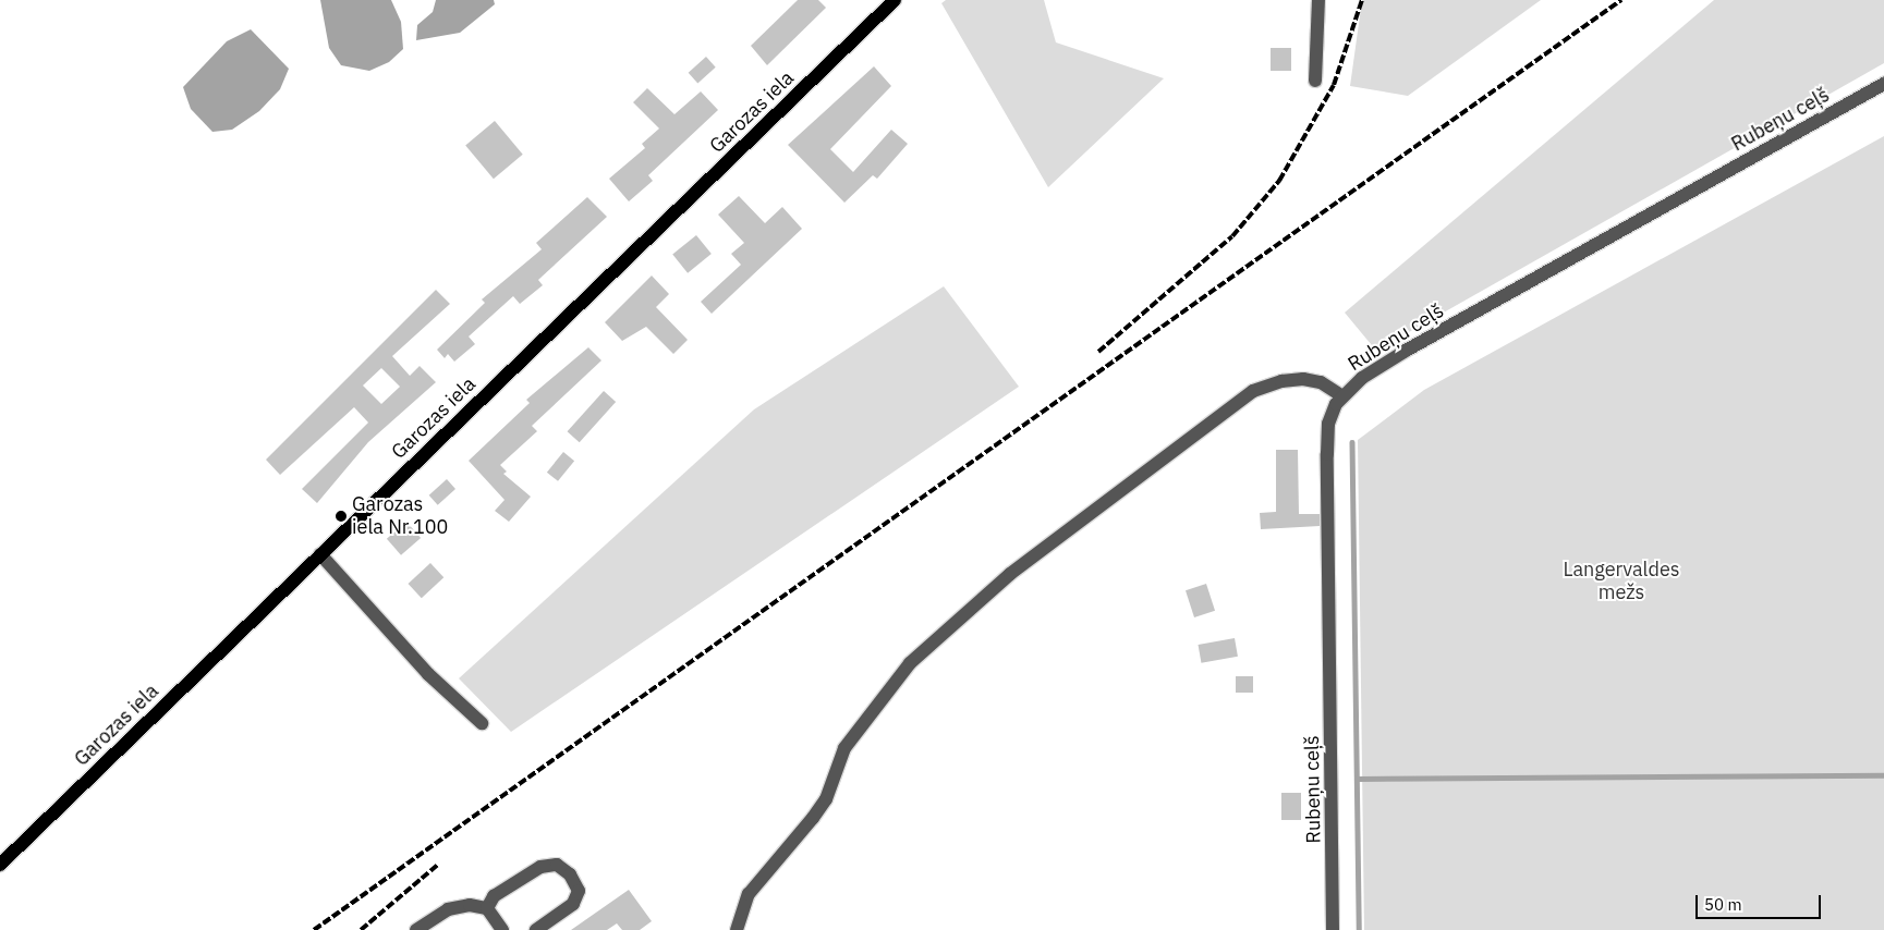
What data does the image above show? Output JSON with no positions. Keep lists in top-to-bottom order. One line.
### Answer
{"streets":{"main road":["Garozas iela"],"street":["Rubeņu ceļš"]},"parks":["Langervaldes mežs"],"places":["Garozas iela Nr.100"],"scale_bar":"50 m"}
